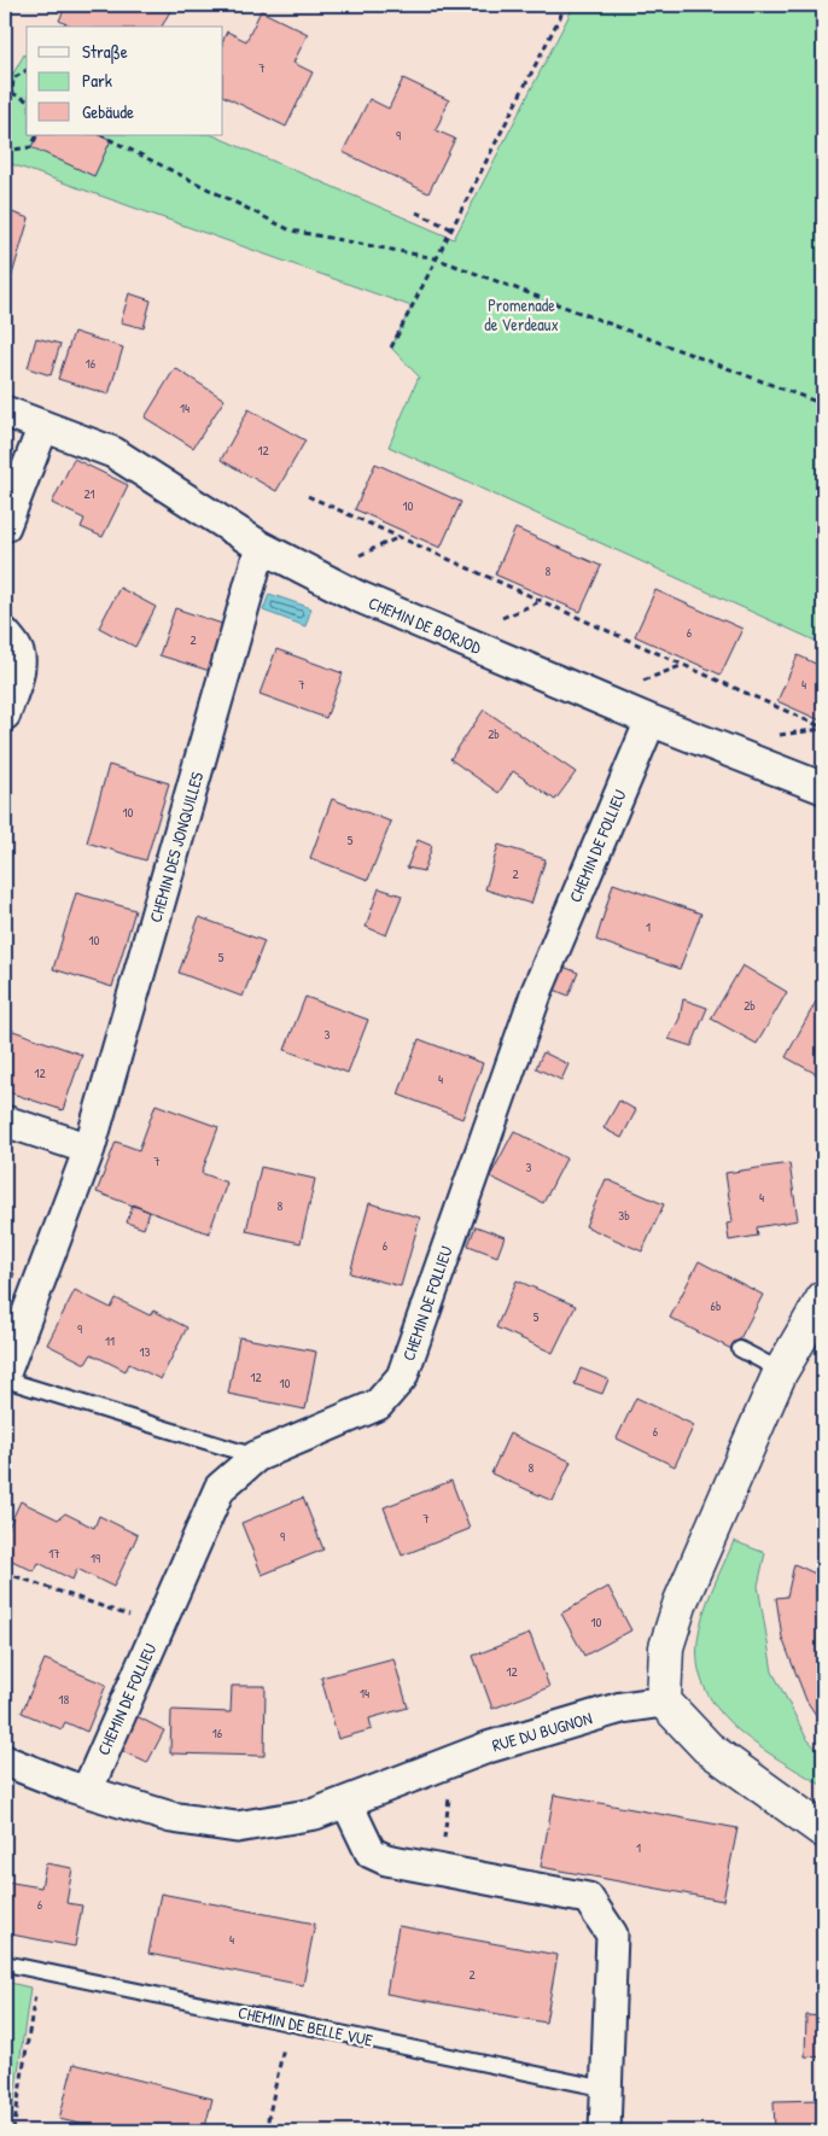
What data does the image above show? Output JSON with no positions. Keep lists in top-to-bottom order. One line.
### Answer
{"streets":{"street":["CHEMIN DE BORJOD","CHEMIN DE FOLLIEU","CHEMIN DES JONQUILLES","RUE DU BUGNON"],"lane":["CHEMIN DE BELLE VUE"]},"crossings":[["CHEMIN DE BORJOD","CHEMIN DE FOLLIEU"],["CHEMIN DE BORJOD","CHEMIN DES JONQUILLES"],["CHEMIN DE FOLLIEU","RUE DU BUGNON"]],"parks":["Promenade de Verdeaux"],"house_numbers":["7","9","16","14","12","21","10","8","6","2","7","4","2b","10","5","2","1","10","5","2b","3","12","4","7","3","4","8","3b","6","6b","5","9","11","13","12","10","6","8","7","9","17","19","10","12","14","18","16","1","6","4","2"],"legend":["Straße","Park","Gebäude"]}
